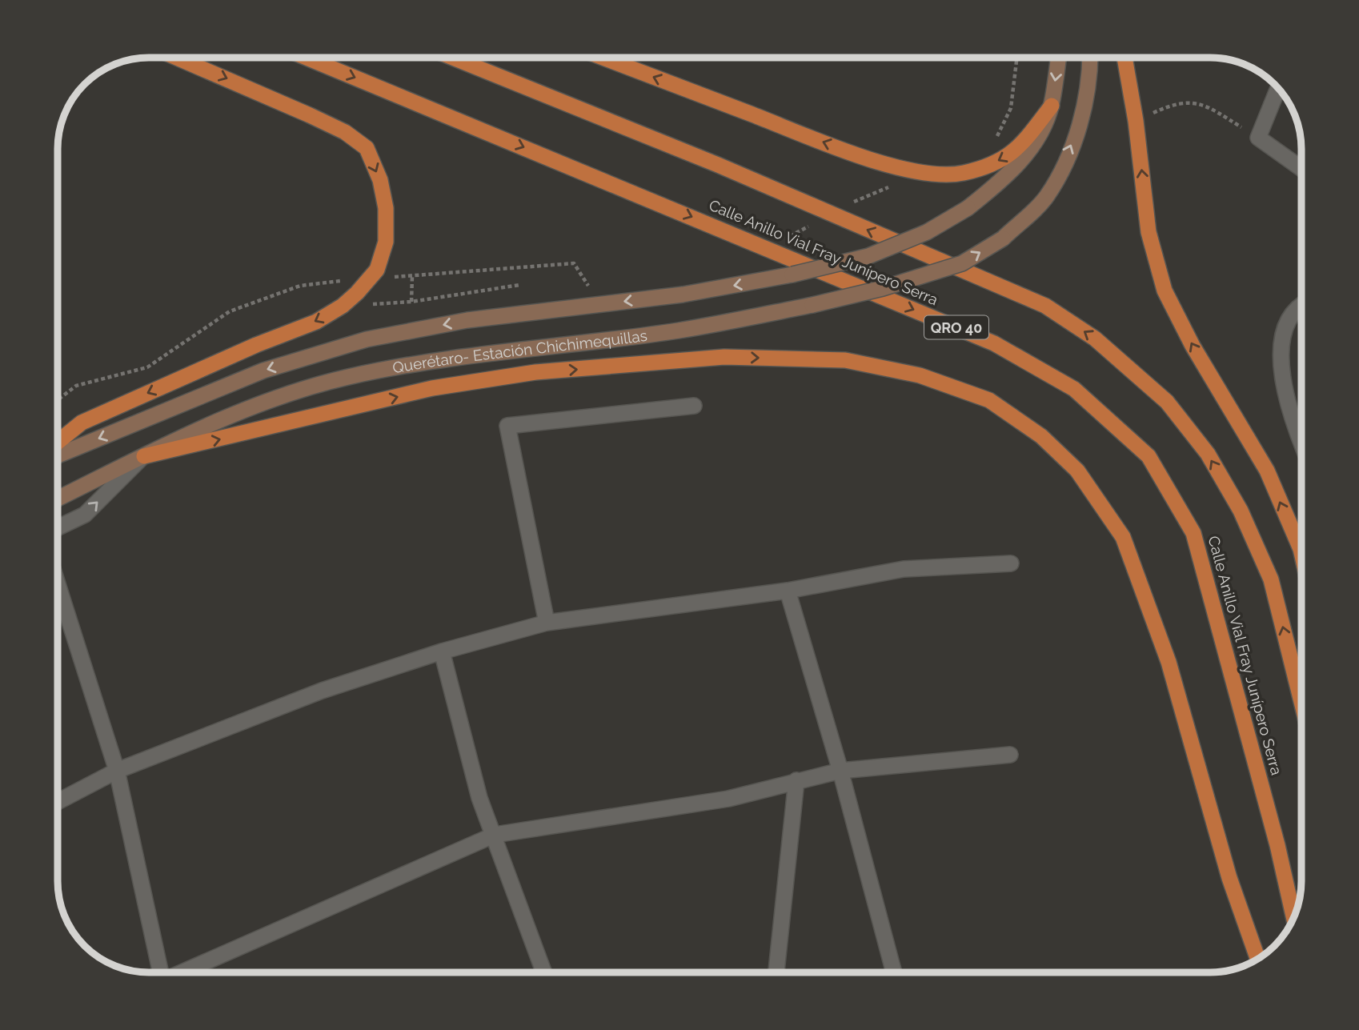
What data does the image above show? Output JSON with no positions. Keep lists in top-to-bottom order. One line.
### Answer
{"streets":{"highway":["Calle Anillo Vial Fray Junípero Serra","QRO 40"],"main road":["Querétaro- Estación Chichimequillas"]}}
